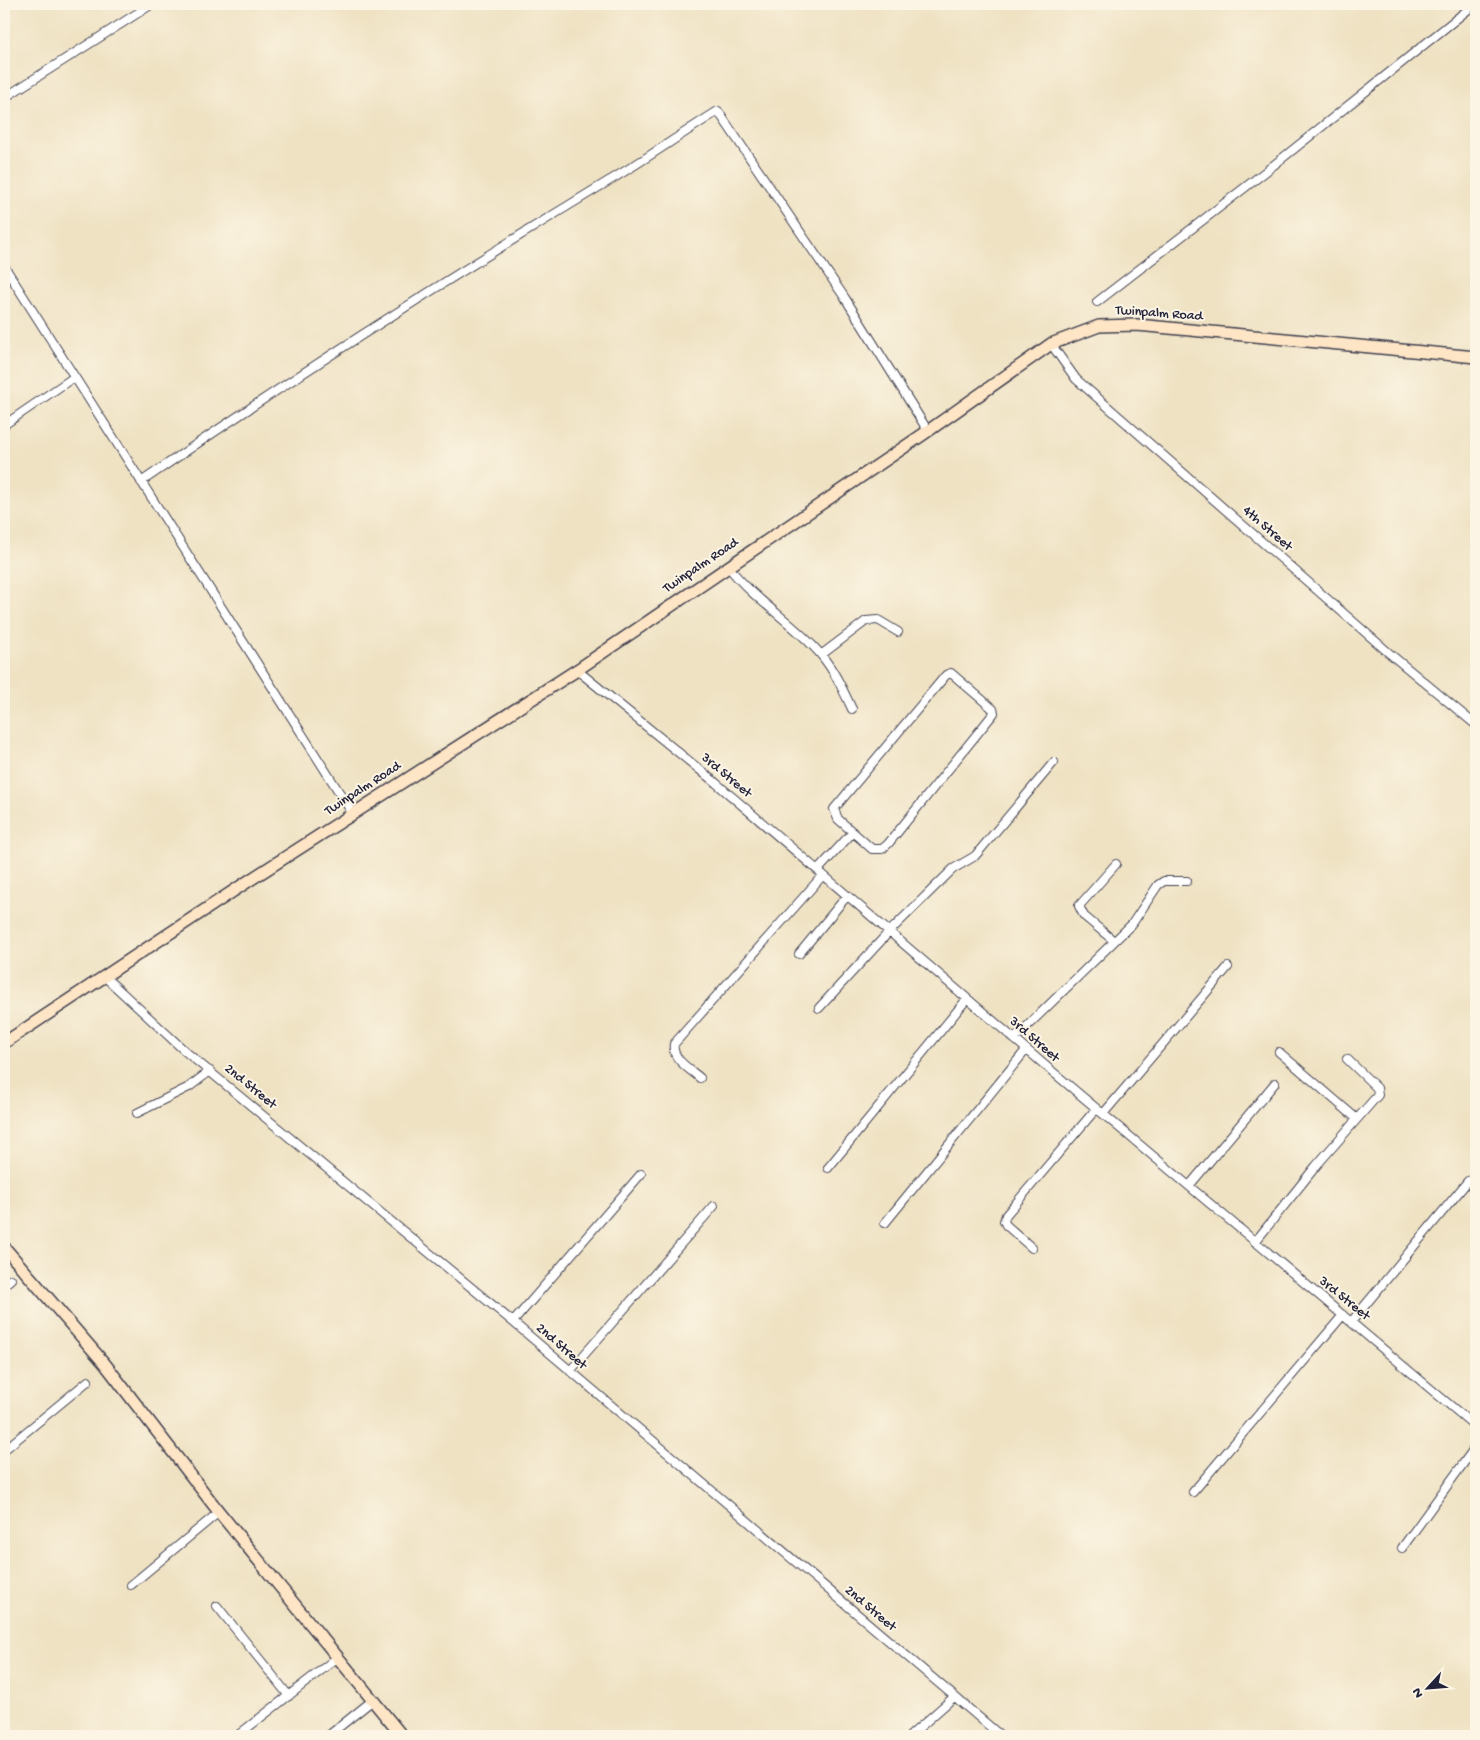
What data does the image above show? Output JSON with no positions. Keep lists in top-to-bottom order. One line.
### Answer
{"streets":{"main road":["Twinpalm Road"],"street":["4th Street","3rd Street","2nd Street"]},"crossings":[["Twinpalm Road","4th Street"],["Twinpalm Road","3rd Street"],["Twinpalm Road","2nd Street"]],"north":"bottom left"}
